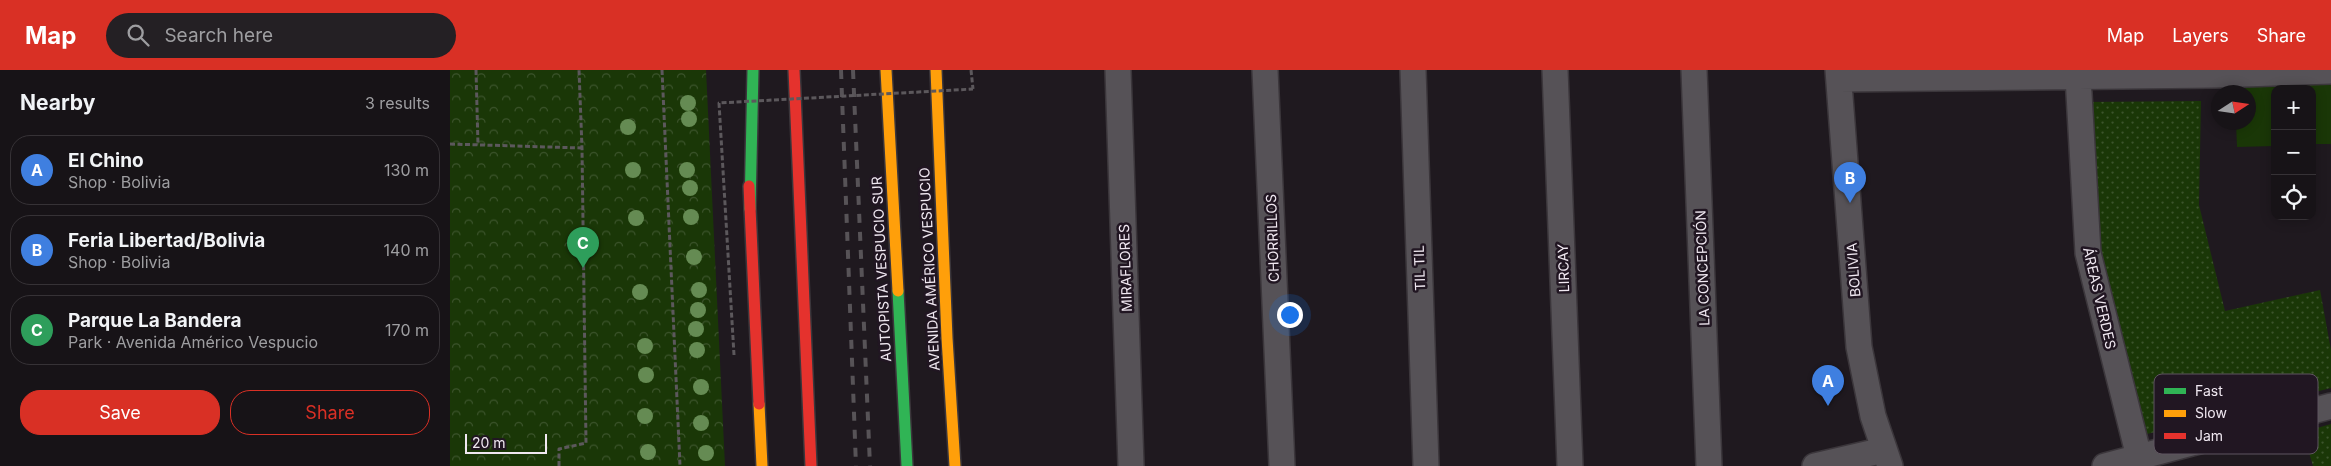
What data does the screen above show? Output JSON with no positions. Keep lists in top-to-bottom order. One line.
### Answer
{"streets":{"main road":["AUTOPISTA VESPUCIO SUR","AVENIDA AMÉRICO VESPUCIO"],"street":["CHORRILLOS","MIRAFLORES","TIL TIL","LIRCAY","LA CONCEPCIÓN","BOLIVIA","ÁREAS VERDES"]},"legend":["Fast","Slow","Jam"],"scale_bar":"20 m","north":"right","page":{"header":"Map","search":"Search here","nav":["Map","Layers","Share"],"heading":["Nearby","3 results"],"map_buttons":["+","−"],"list":[{"mark":"A","name":"El Chino","note":"Shop · Bolivia","value":"130 m"},{"mark":"B","name":"Feria Libertad/Bolivia","note":"Shop · Bolivia","value":"140 m"},{"mark":"C","name":"Parque La Bandera","note":"Park · Avenida Américo Vespucio","value":"170 m"}],"pins":["B","C","A"],"buttons":["Save","Share"],"scale":"20 m"}}
